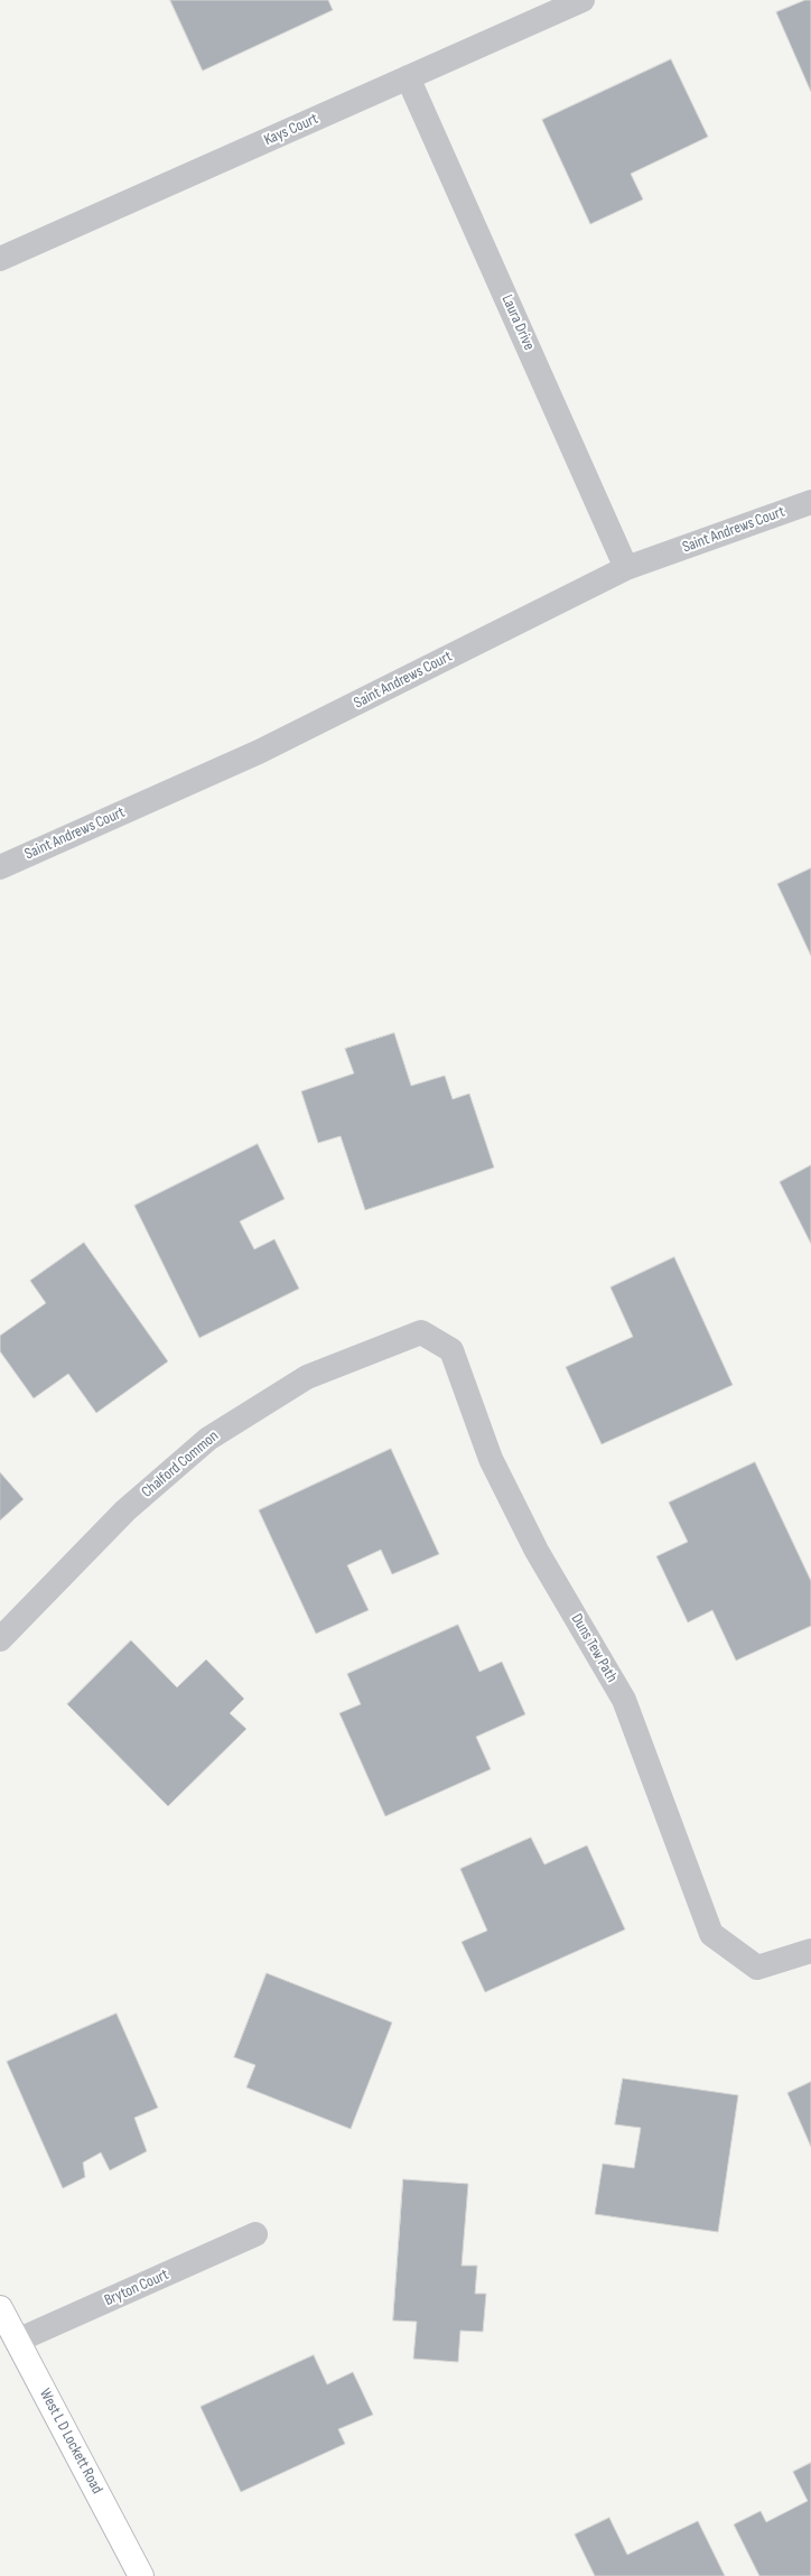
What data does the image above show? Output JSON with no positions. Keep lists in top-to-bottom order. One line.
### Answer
{"streets":{"main road":["West L D Lockett Road"],"street":["Kays Court","Laura Drive","Saint Andrews Court","Chalford Common","Duns Tew Path","Bryton Court"]},"crossings":[["Kays Court","Laura Drive"],["Laura Drive","Saint Andrews Court"],["Chalford Common","Duns Tew Path"],["Bryton Court","West L D Lockett Road"]]}
